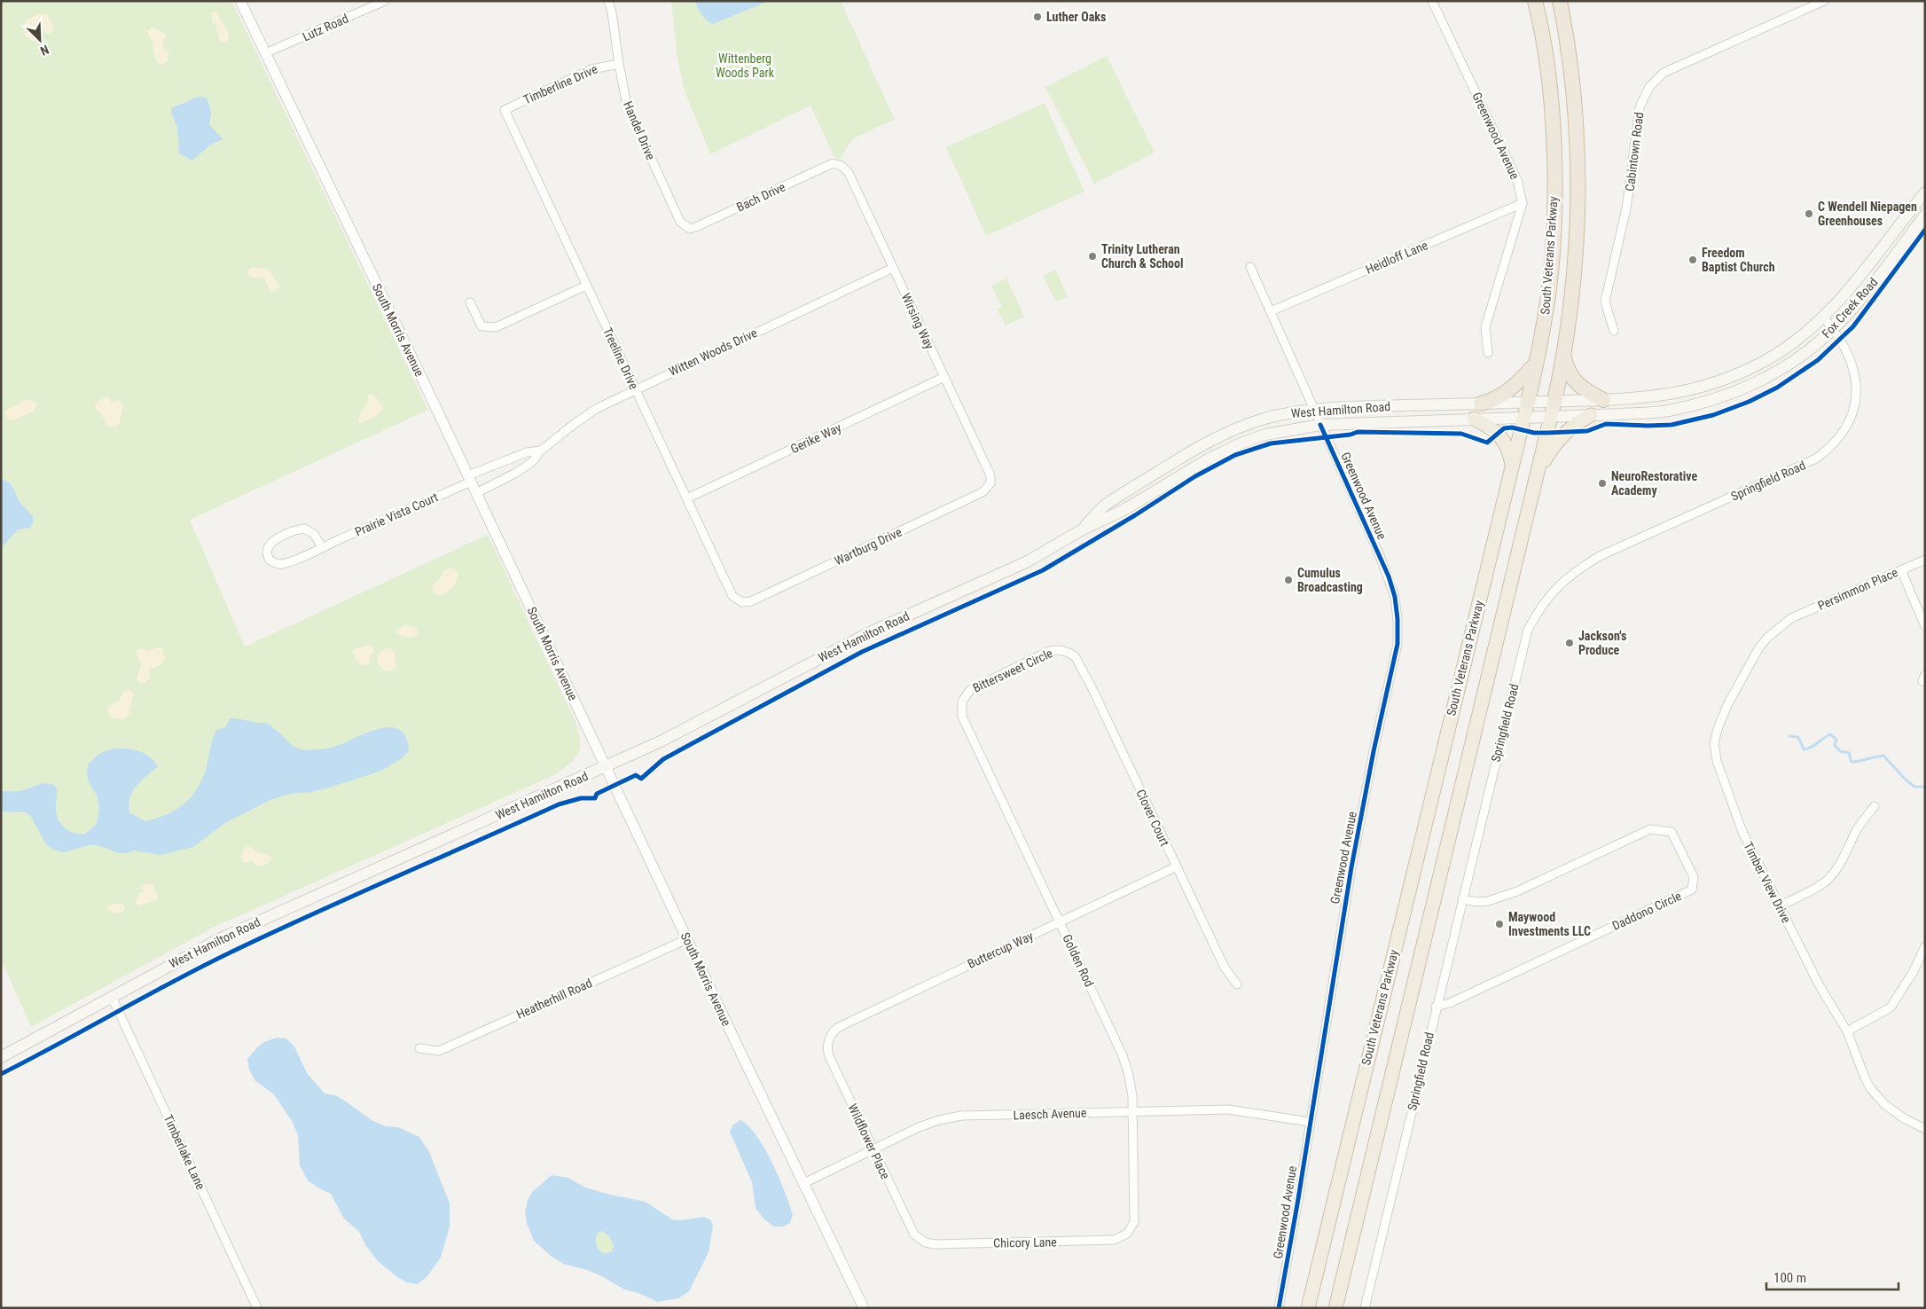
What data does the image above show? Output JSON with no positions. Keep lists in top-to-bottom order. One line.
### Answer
{"streets":{"highway":["South Veterans Parkway"],"main road":["Fox Creek Road","West Hamilton Road"],"street":["Lutz Road","Timberline Drive","Handel Drive","Greenwood Avenue","Cabintown Road","Bach Drive","Heidloff Lane","Wirsing Way","South Morris Avenue","Witten Woods Drive","Treeline Drive","Gerike Way","Springfield Road","Prairie Vista Court","Wartburg Drive","Persimmon Place","Bittersweet Circle","Clover Court","Timber View Drive","Daddono Circle","Buttercup Way","Golden Rod","Heatherhill Road","Laesch Avenue","Wildflower Place","Timberlake Lane","Chicory Lane"]},"crossings":[["Lutz Road","South Morris Avenue"],["Timberline Drive","Handel Drive"],["Timberline Drive","Treeline Drive"],["Handel Drive","Bach Drive"],["Greenwood Avenue","Heidloff Lane"],["Greenwood Avenue","West Hamilton Road"],["Greenwood Avenue","Laesch Avenue"],["Bach Drive","Wirsing Way"],["South Veterans Parkway","Fox Creek Road"],["South Veterans Parkway","West Hamilton Road"],["Fox Creek Road","West Hamilton Road"],["Fox Creek Road","Springfield Road"],["Wirsing Way","Witten Woods Drive"],["Wirsing Way","Gerike Way"],["Wirsing Way","Wartburg Drive"],["South Morris Avenue","Witten Woods Drive"],["South Morris Avenue","West Hamilton Road"],["South Morris Avenue","Prairie Vista Court"],["South Morris Avenue","Heatherhill Road"],["South Morris Avenue","Laesch Avenue"],["Witten Woods Drive","Treeline Drive"],["Witten Woods Drive","Prairie Vista Court"],["Treeline Drive","Gerike Way"],["Treeline Drive","Wartburg Drive"],["West Hamilton Road","Timberlake Lane"],["Springfield Road","Daddono Circle"],["Persimmon Place","Timber View Drive"],["Bittersweet Circle","Clover Court"],["Bittersweet Circle","Golden Rod"],["Clover Court","Buttercup Way"],["Buttercup Way","Golden Rod"],["Buttercup Way","Wildflower Place"],["Golden Rod","Laesch Avenue"],["Golden Rod","Chicory Lane"],["Laesch Avenue","Wildflower Place"],["Wildflower Place","Chicory Lane"]],"parks":["Wittenberg Woods Park"],"places":["Luther Oaks","C Wendell Niepagen Greenhouses","Trinity Lutheran Church & School","Freedom Baptist Church","NeuroRestorative Academy","Cumulus Broadcasting","Jackson's Produce","Maywood Investments LLC"],"scale_bar":"100 m","north":"bottom right"}
